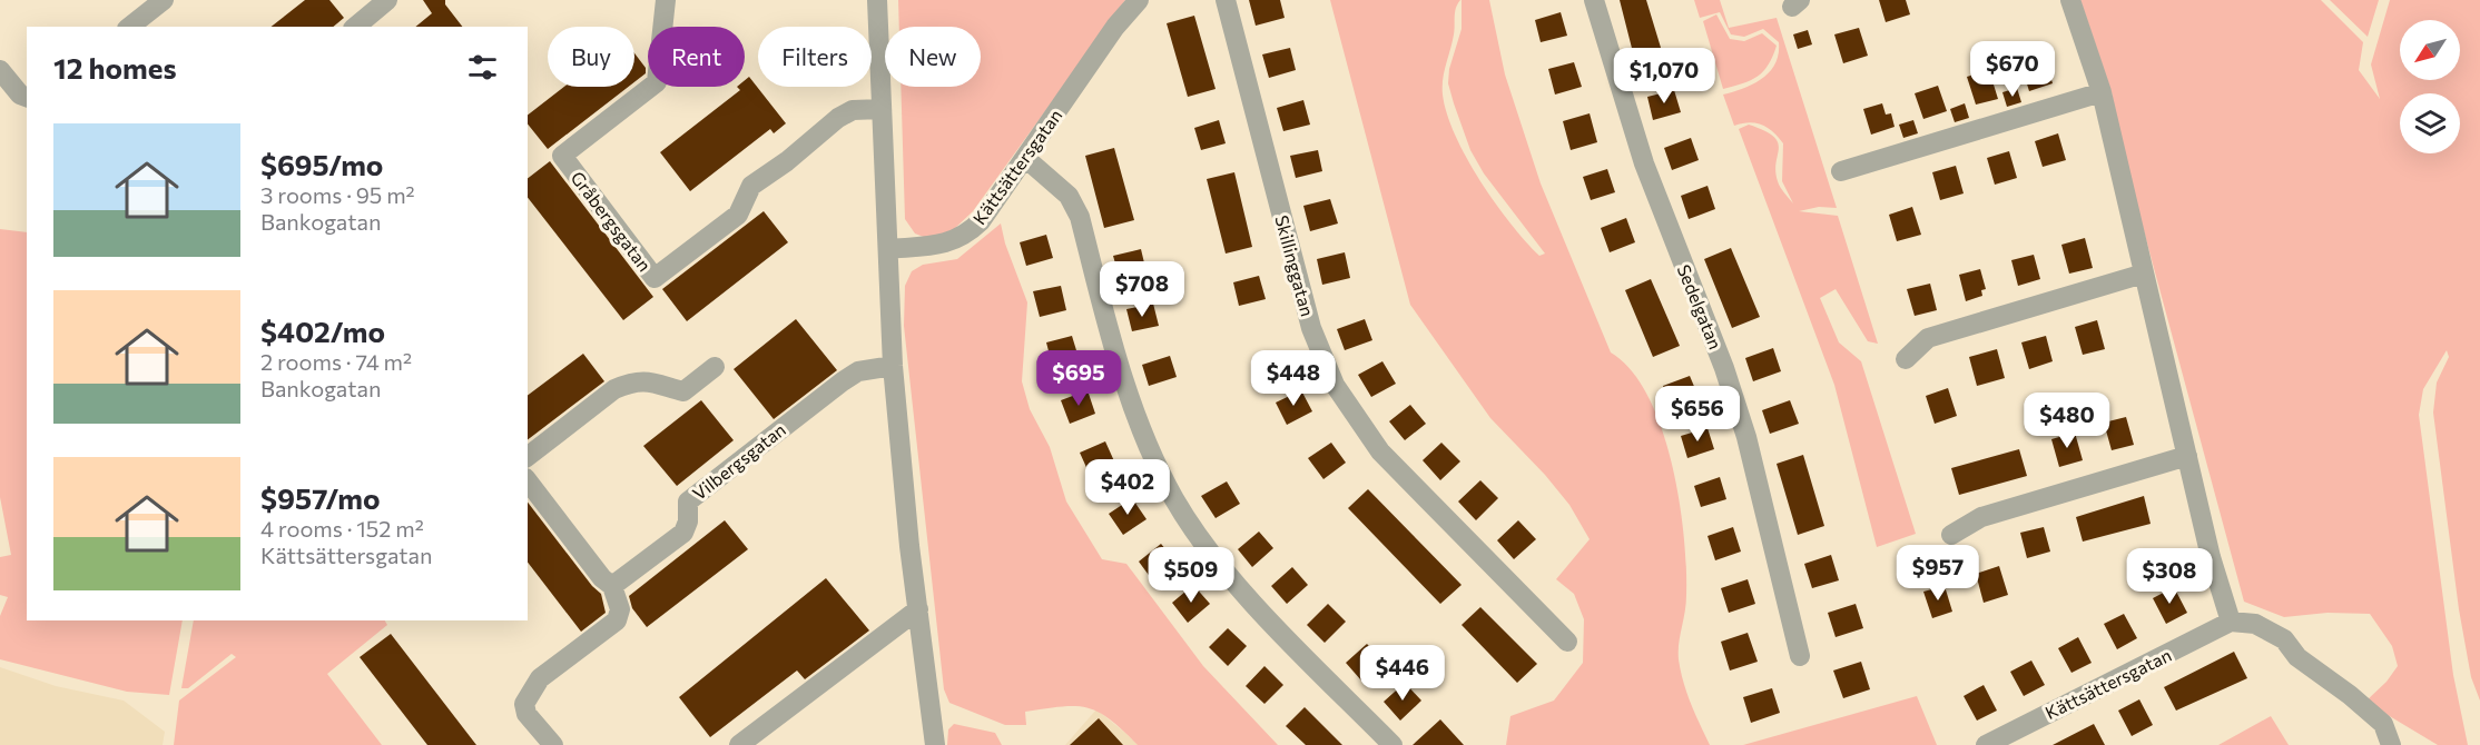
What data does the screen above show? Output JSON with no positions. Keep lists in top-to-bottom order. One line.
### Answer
{"streets":{"street":["Kättsättersgatan","Gråbergsgatan","Skillinggatan","Sedelgatan","Vilbergsgatan"]},"north":"bottom left","page":{"chip":["Buy","Rent","Filters","New"],"heading":"12 homes","price":["$670","$1,070","$708","$695","$448","$656","$480","$402","$957","$509","$308","$446"],"list":[{"name":"$695/mo","note":"3 rooms · 95 m² · Bankogatan"},{"name":"$402/mo","note":"2 rooms · 74 m² · Bankogatan"},{"name":"$957/mo","note":"4 rooms · 152 m² · Kättsättersgatan"}]}}
